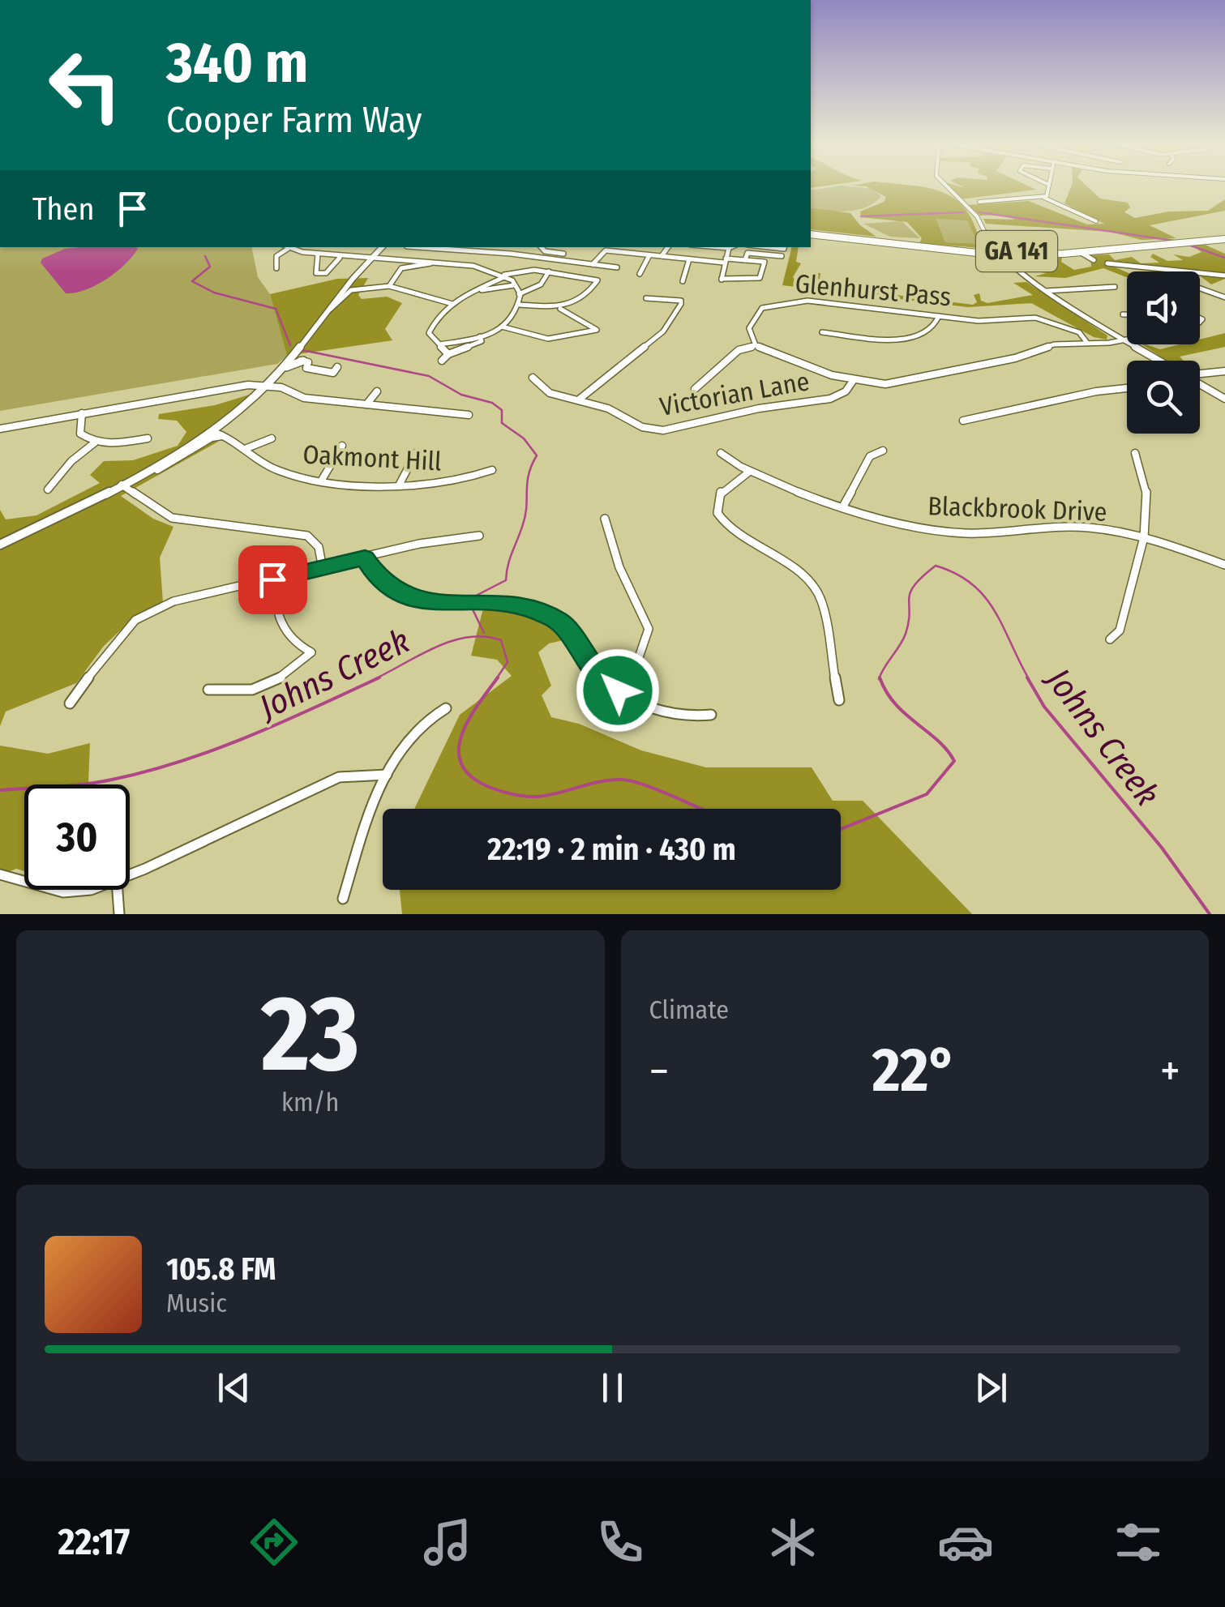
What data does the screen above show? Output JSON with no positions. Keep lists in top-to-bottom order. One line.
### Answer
{"streets":{"highway":["GA 141"],"street":["Glenhurst Pass","Victorian Lane","Oakmont Hill","Blackbrook Drive"]},"water":["Johns Creek"],"page":{"turn":["340 m","Cooper Farm Way"],"then":"Then","limit":"30","trip":"22:19 · 2 min · 430 m","tile":[["23","km/h"],"Climate"],"heat":["−","22°","+"],"song":["105.8 FM","Music"],"tabs":"22:17"}}
